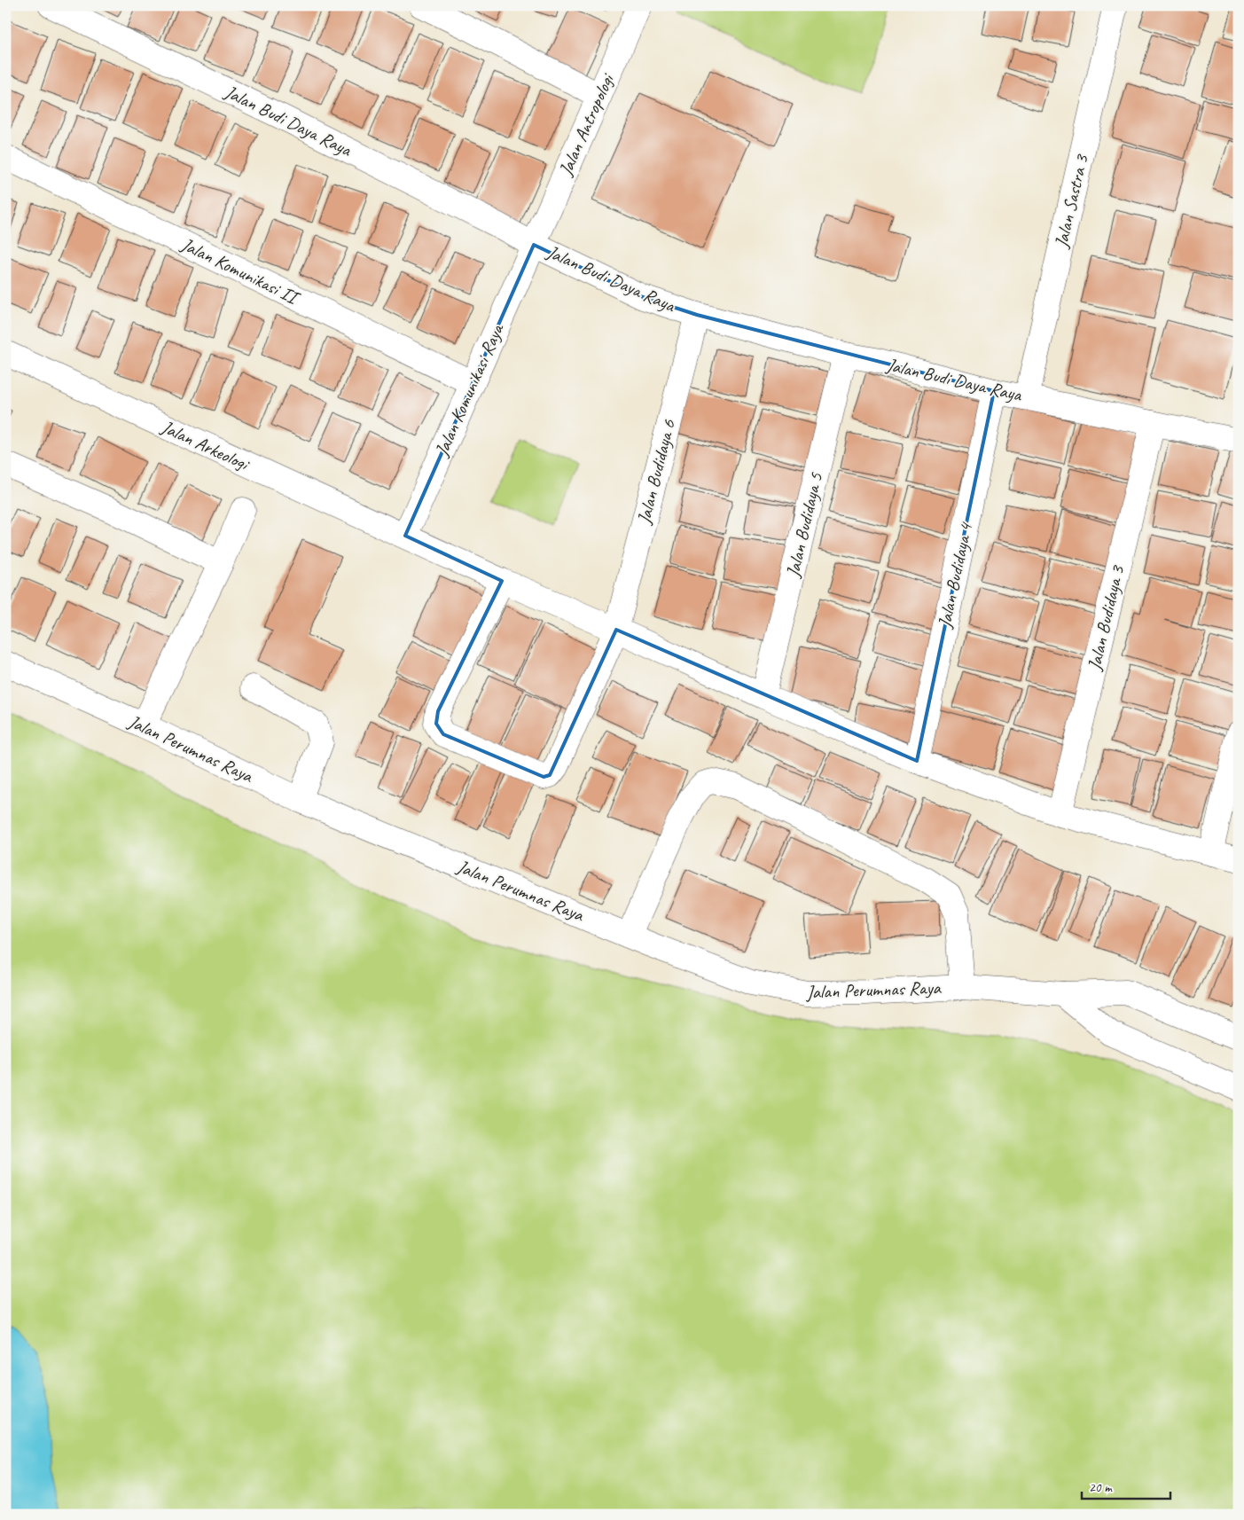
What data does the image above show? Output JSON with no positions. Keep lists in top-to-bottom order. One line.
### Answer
{"streets":{"street":["Jalan Budi Daya Raya","Jalan Antropologi","Jalan Sastra 3","Jalan Komunikasi II","Jalan Komunikasi Raya","Jalan Arkeologi","Jalan Budidaya 6","Jalan Budidaya 5","Jalan Budidaya 4","Jalan Budidaya 3","Jalan Perumnas Raya"]},"crossings":[["Jalan Budi Daya Raya","Jalan Antropologi"],["Jalan Budi Daya Raya","Jalan Sastra 3"],["Jalan Budi Daya Raya","Jalan Komunikasi Raya"],["Jalan Budi Daya Raya","Jalan Budidaya 6"],["Jalan Budi Daya Raya","Jalan Budidaya 5"],["Jalan Budi Daya Raya","Jalan Budidaya 4"],["Jalan Budi Daya Raya","Jalan Budidaya 3"],["Jalan Antropologi","Jalan Komunikasi Raya"],["Jalan Komunikasi II","Jalan Komunikasi Raya"],["Jalan Komunikasi Raya","Jalan Arkeologi"],["Jalan Arkeologi","Jalan Budidaya 6"],["Jalan Arkeologi","Jalan Budidaya 5"],["Jalan Arkeologi","Jalan Budidaya 4"],["Jalan Arkeologi","Jalan Budidaya 3"]],"scale_bar":"20 m"}
